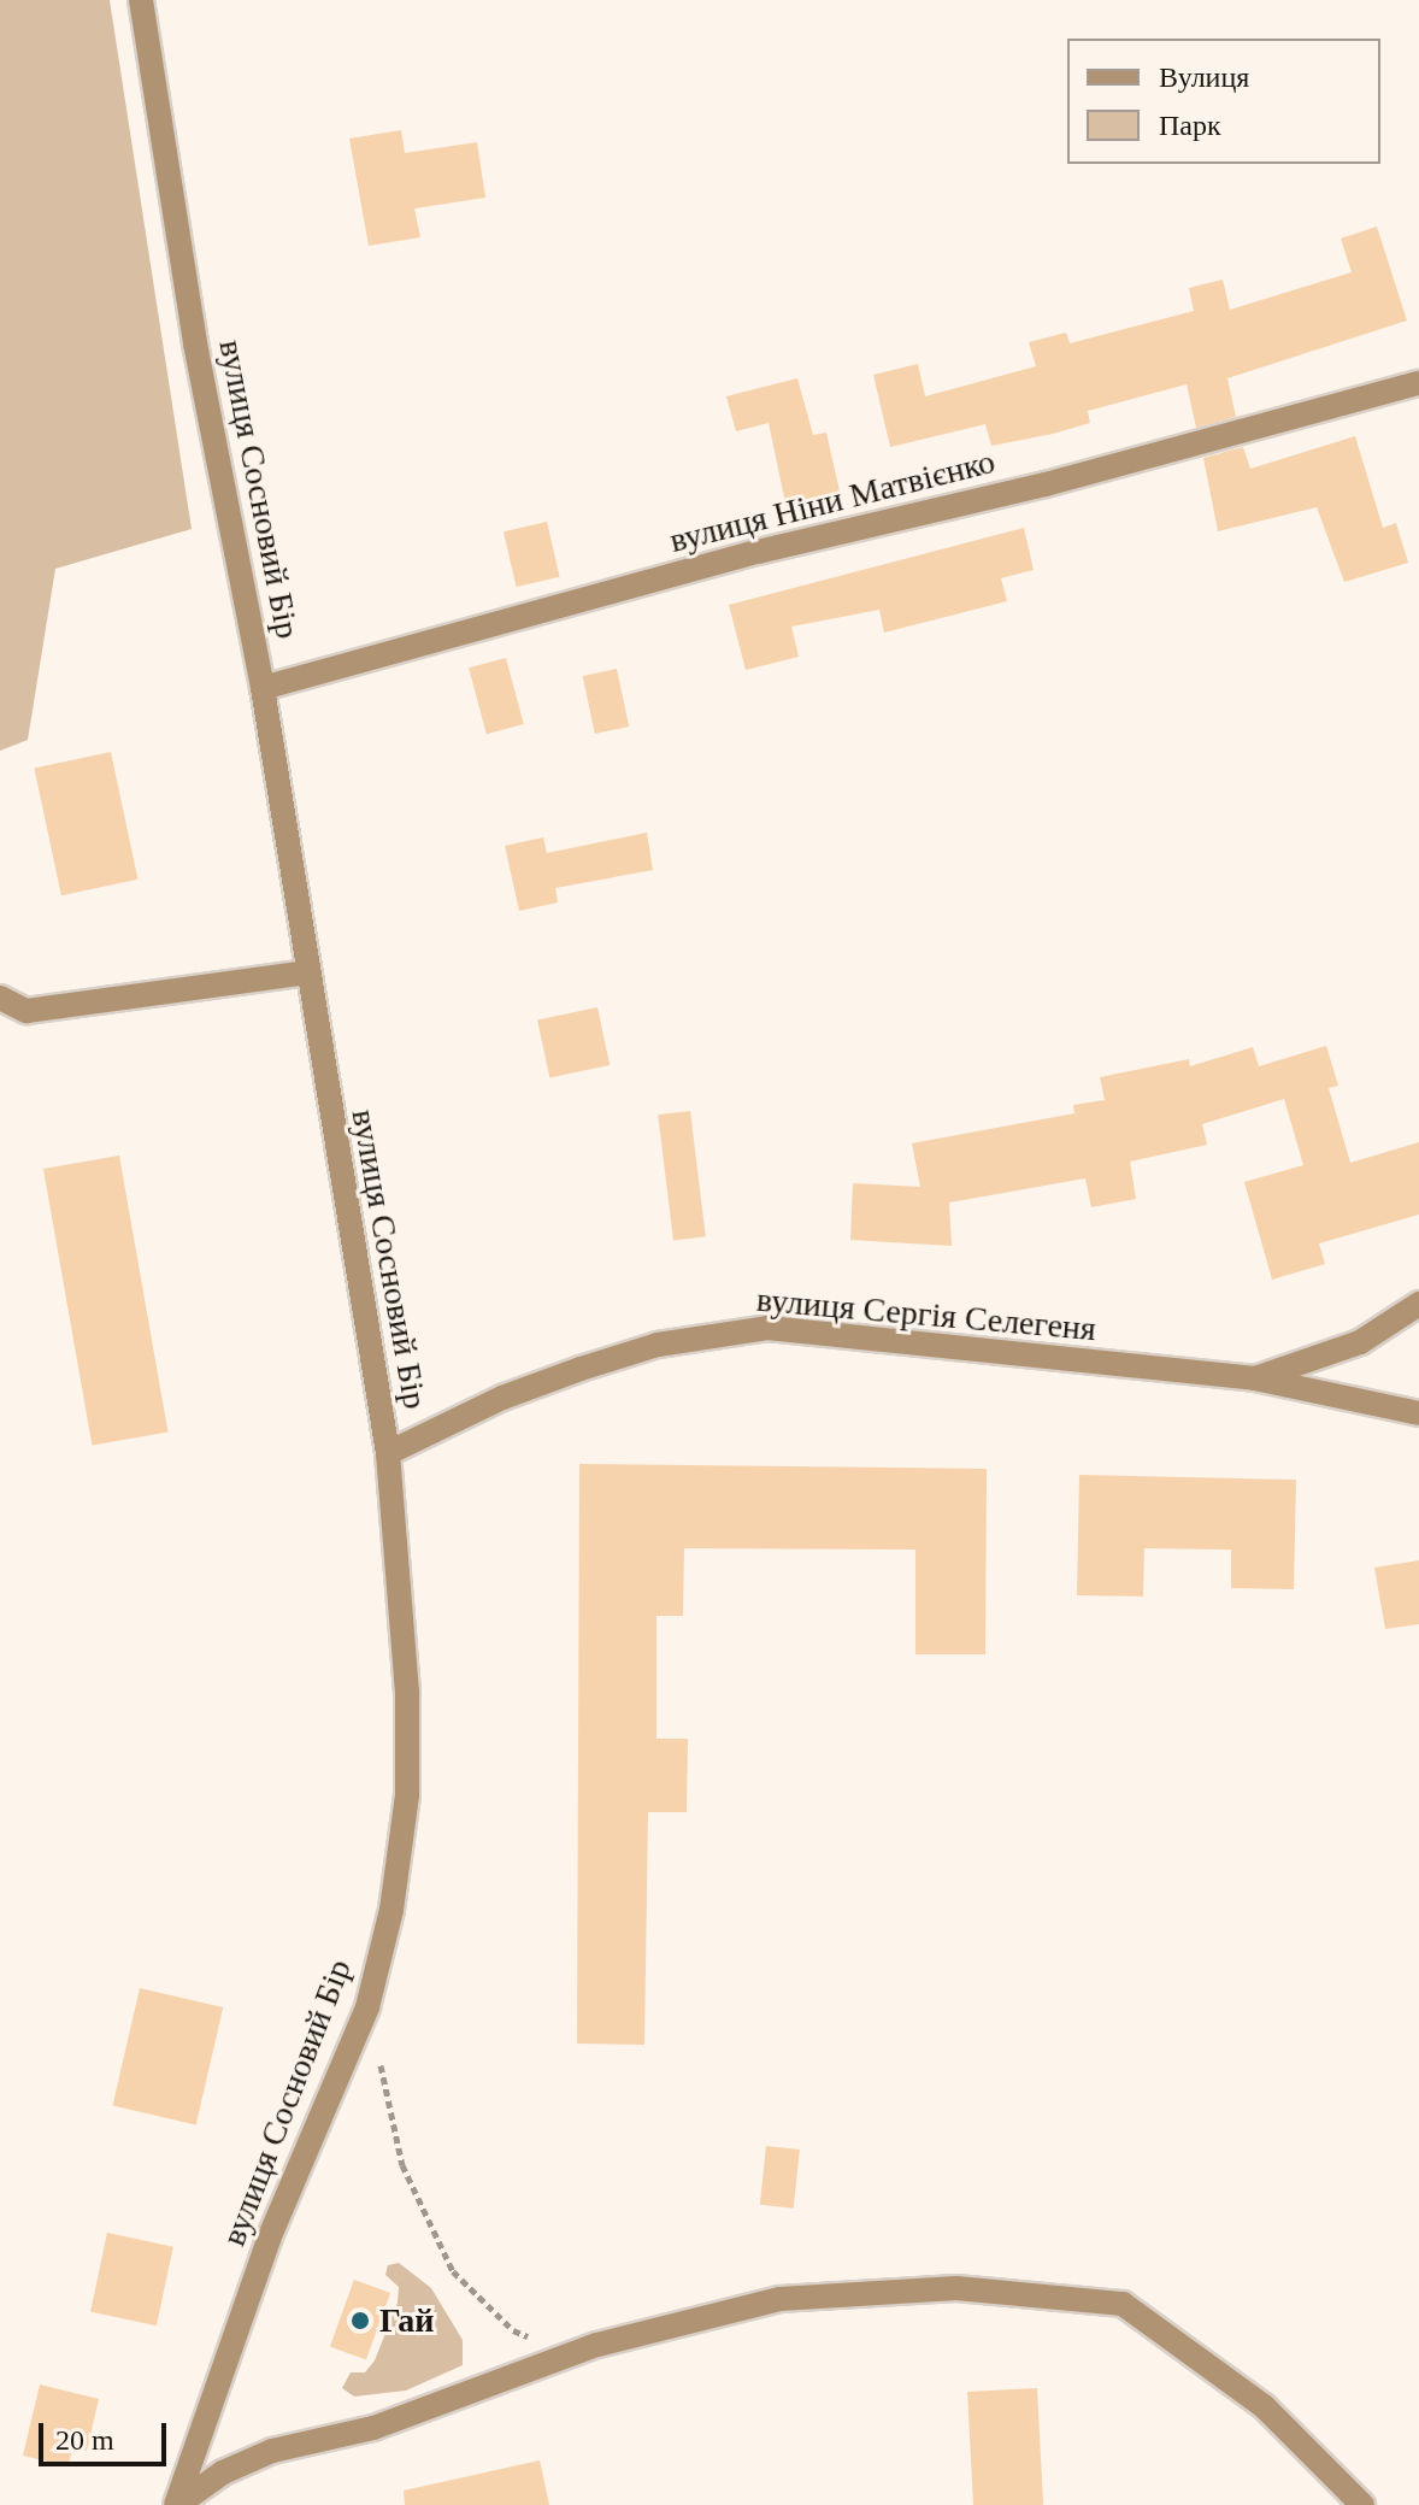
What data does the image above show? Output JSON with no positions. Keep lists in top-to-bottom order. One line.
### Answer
{"streets":{"street":["вулиця Сосновий Бір","вулиця Ніни Матвієнко","вулиця Сергія Селегеня"]},"crossings":[["вулиця Сосновий Бір","вулиця Ніни Матвієнко"],["вулиця Сосновий Бір","вулиця Сергія Селегеня"]],"places":["Гай"],"legend":["Вулиця","Парк"],"scale_bar":"20 m"}
